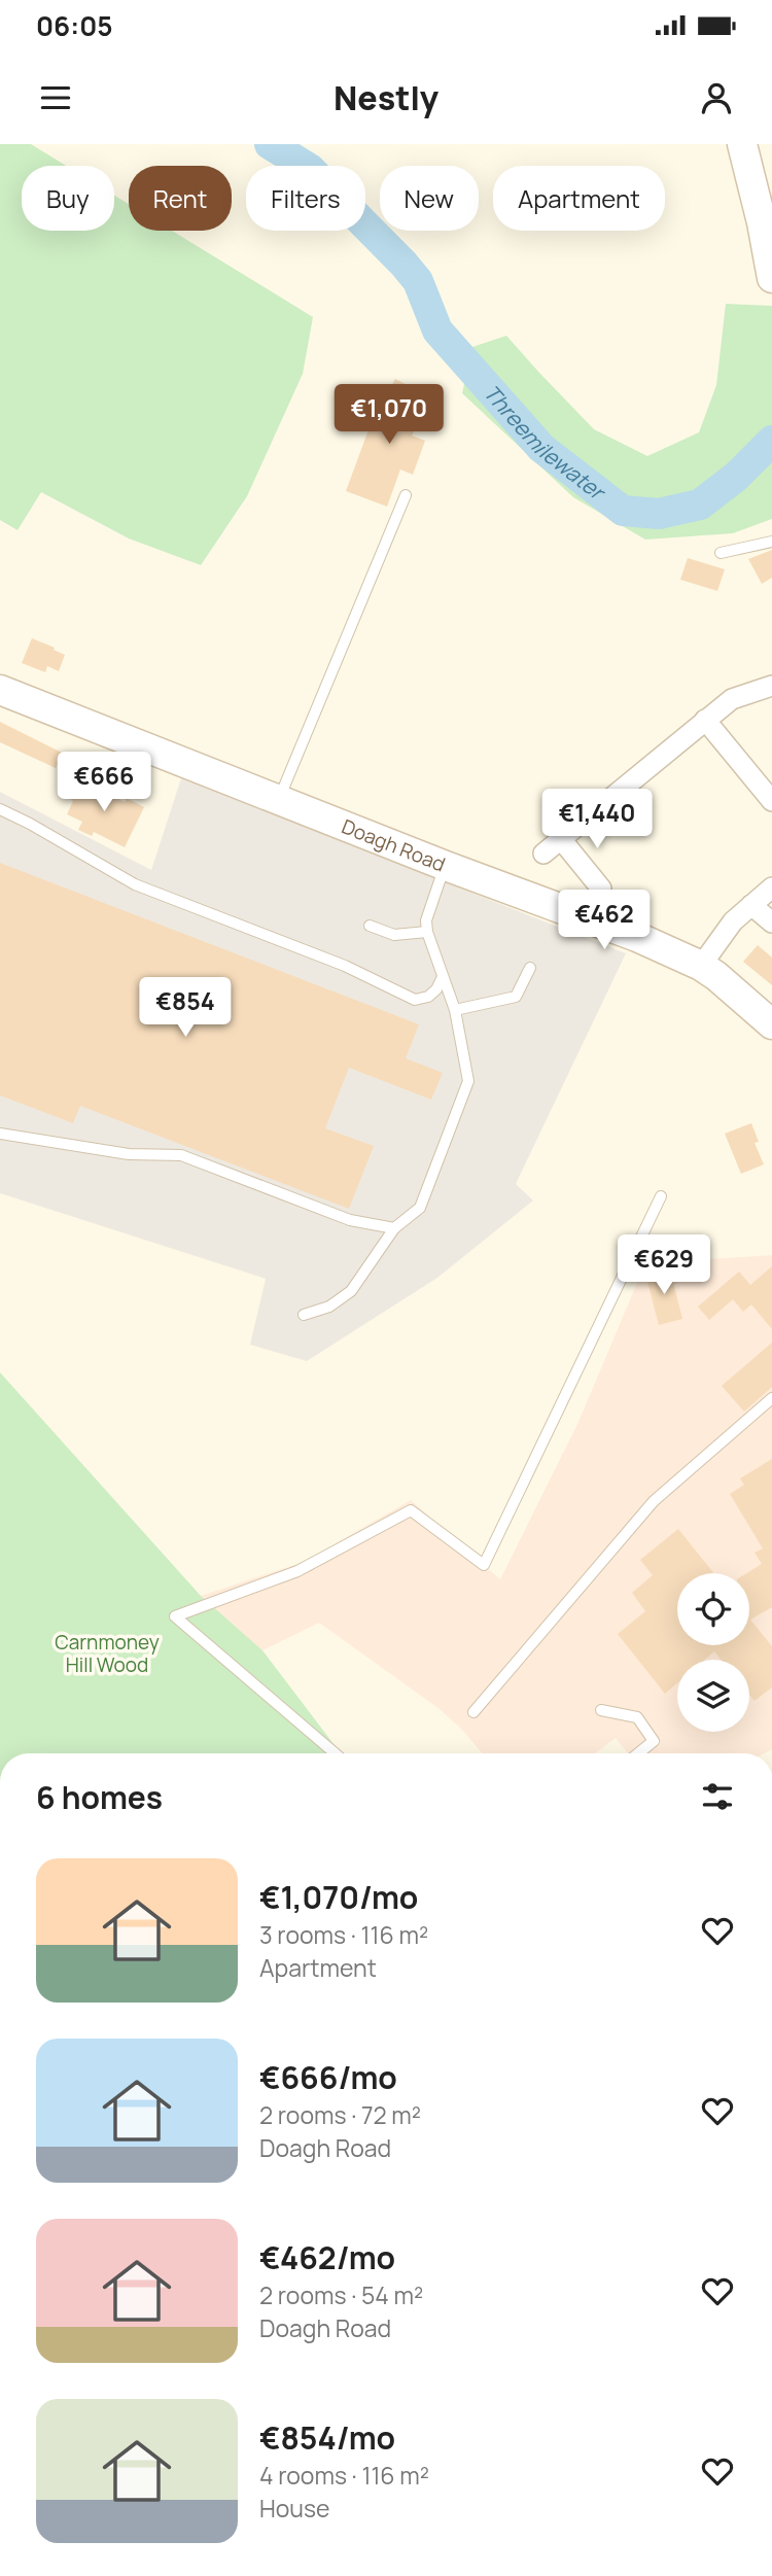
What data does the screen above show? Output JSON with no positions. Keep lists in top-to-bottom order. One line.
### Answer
{"streets":{"main road":["Doagh Road"]},"water":["Threemilewater"],"parks":["Carnmoney Hill Wood"],"page":{"status":"06:05","header":"Nestly","chip":["Buy","Rent","Filters","New","Apartment"],"price":["€1,070","€666","€1,440","€462","€854","€629"],"heading":"6 homes","list":[{"name":"€1,070/mo","note":"3 rooms · 116 m² · Apartment"},{"name":"€666/mo","note":"2 rooms · 72 m² · Doagh Road"},{"name":"€462/mo","note":"2 rooms · 54 m² · Doagh Road"},{"name":"€854/mo","note":"4 rooms · 116 m² · House"}]}}
